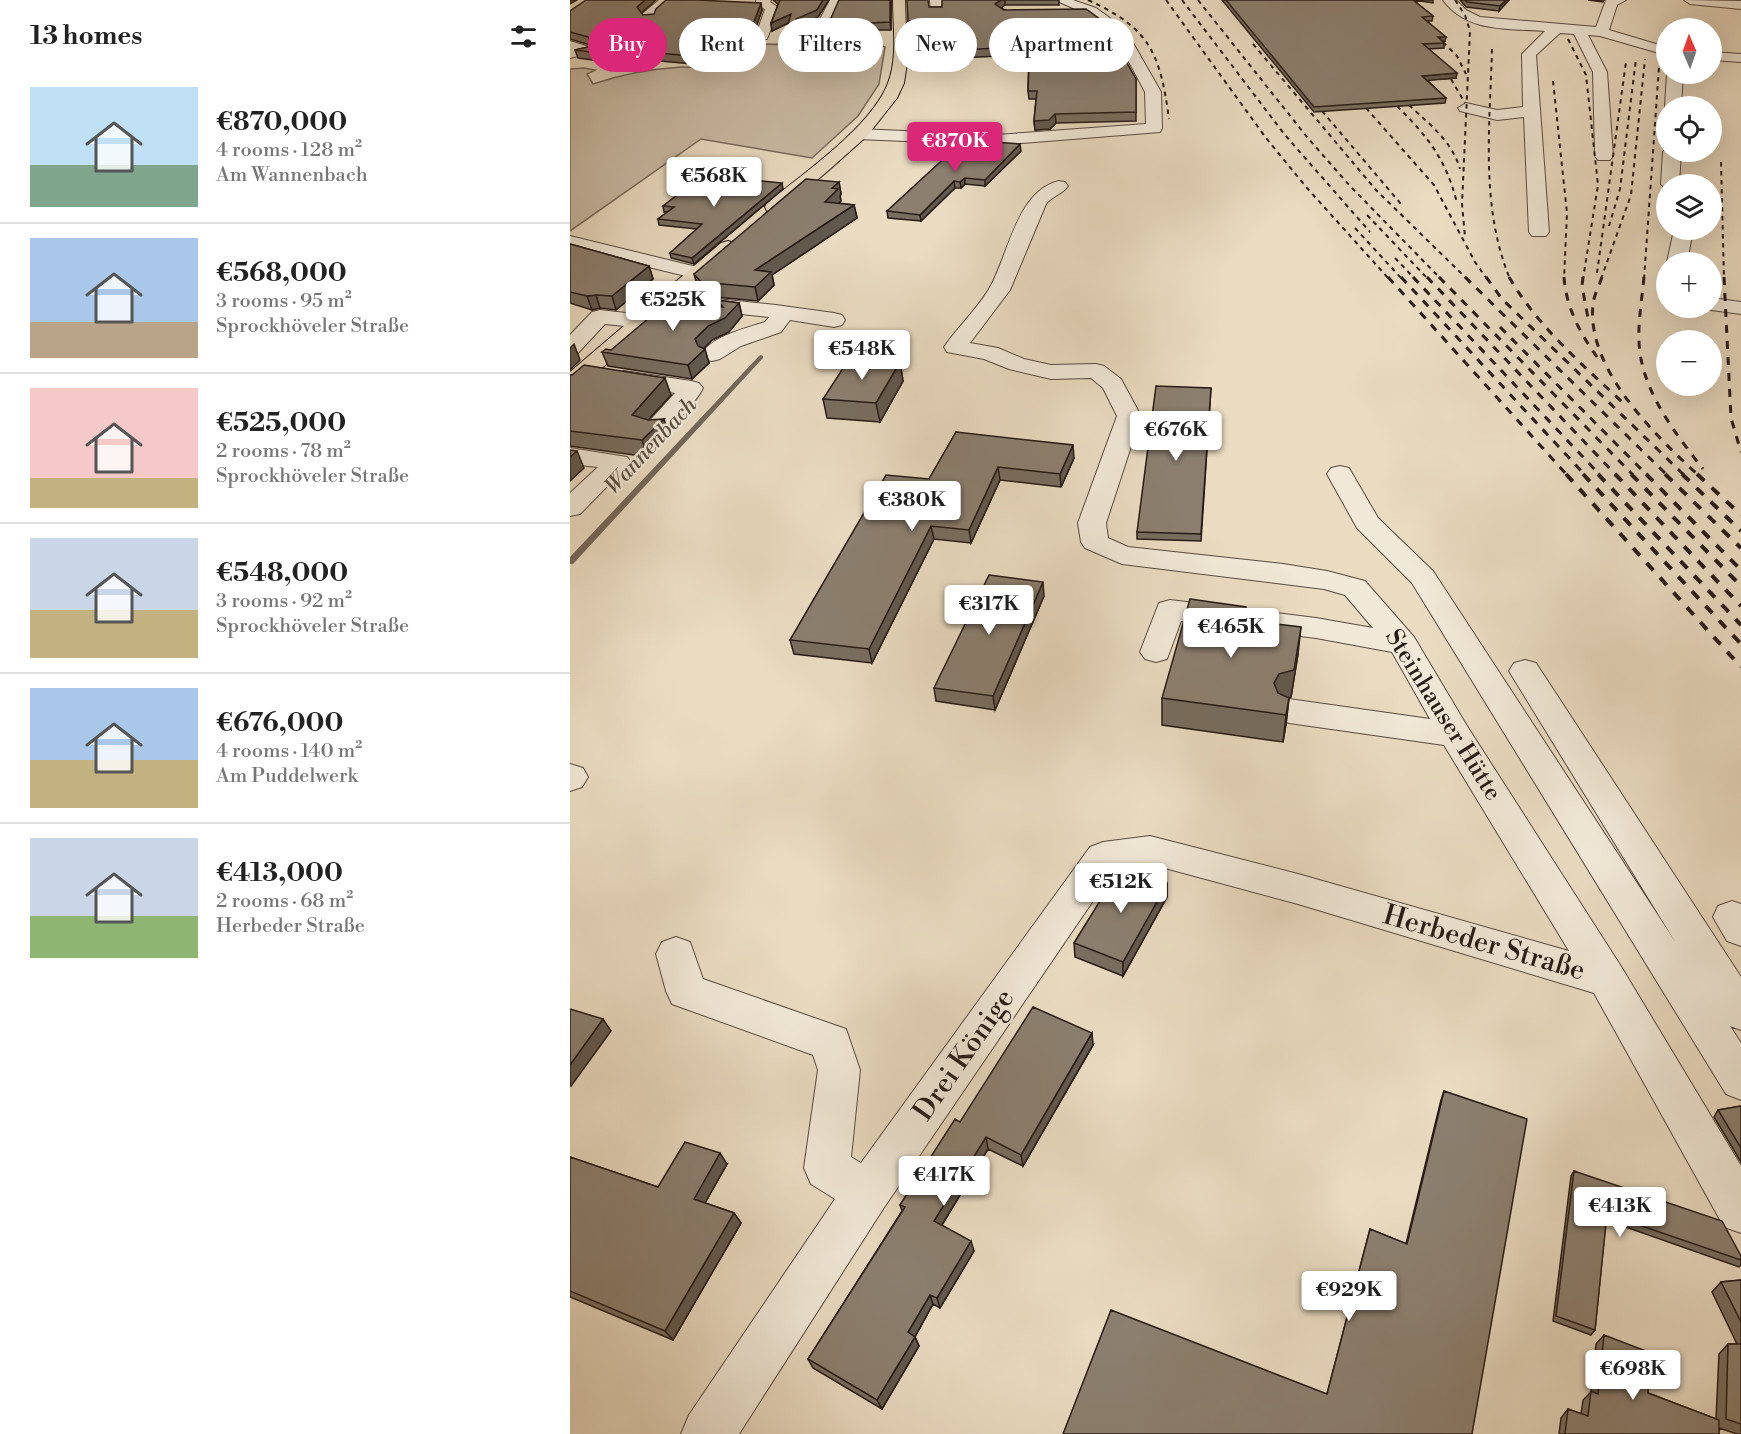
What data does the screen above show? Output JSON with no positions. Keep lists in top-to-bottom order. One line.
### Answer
{"streets":{"street":["Steinhauser Hütte","Herbeder Straße","Drei Könige"]},"crossings":[["Steinhauser Hütte","Herbeder Straße"],["Herbeder Straße","Drei Könige"]],"water":["Wannenbach"],"north":"top","page":{"heading":"13 homes","map_buttons":["+","−"],"chip":["Buy","Rent","Filters","New","Apartment"],"list":[{"name":"€870,000","note":"4 rooms · 128 m² · Am Wannenbach"},{"name":"€568,000","note":"3 rooms · 95 m² · Sprockhöveler Straße"},{"name":"€525,000","note":"2 rooms · 78 m² · Sprockhöveler Straße"},{"name":"€548,000","note":"3 rooms · 92 m² · Sprockhöveler Straße"},{"name":"€676,000","note":"4 rooms · 140 m² · Am Puddelwerk"},{"name":"€413,000","note":"2 rooms · 68 m² · Herbeder Straße"}],"price":["€870K","€568K","€525K","€548K","€676K","€380K","€317K","€465K","€512K","€417K","€413K","€929K","€698K"]}}
